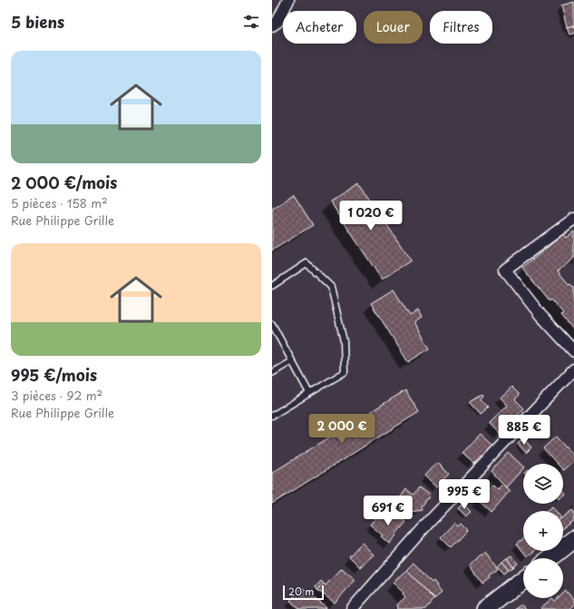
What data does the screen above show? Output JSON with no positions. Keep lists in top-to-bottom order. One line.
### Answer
{"scale_bar":"20 m","page":{"heading":"5 biens","chip":["Acheter","Louer","Filtres"],"list":[{"name":"2 000 €/mois","note":"5 pièces · 158 m² · Rue Philippe Grille"},{"name":"995 €/mois","note":"3 pièces · 92 m² · Rue Philippe Grille"}],"price":["1 020 €","2 000 €","885 €","995 €","691 €"],"map_buttons":["+","−"],"scale":"20 m"}}
